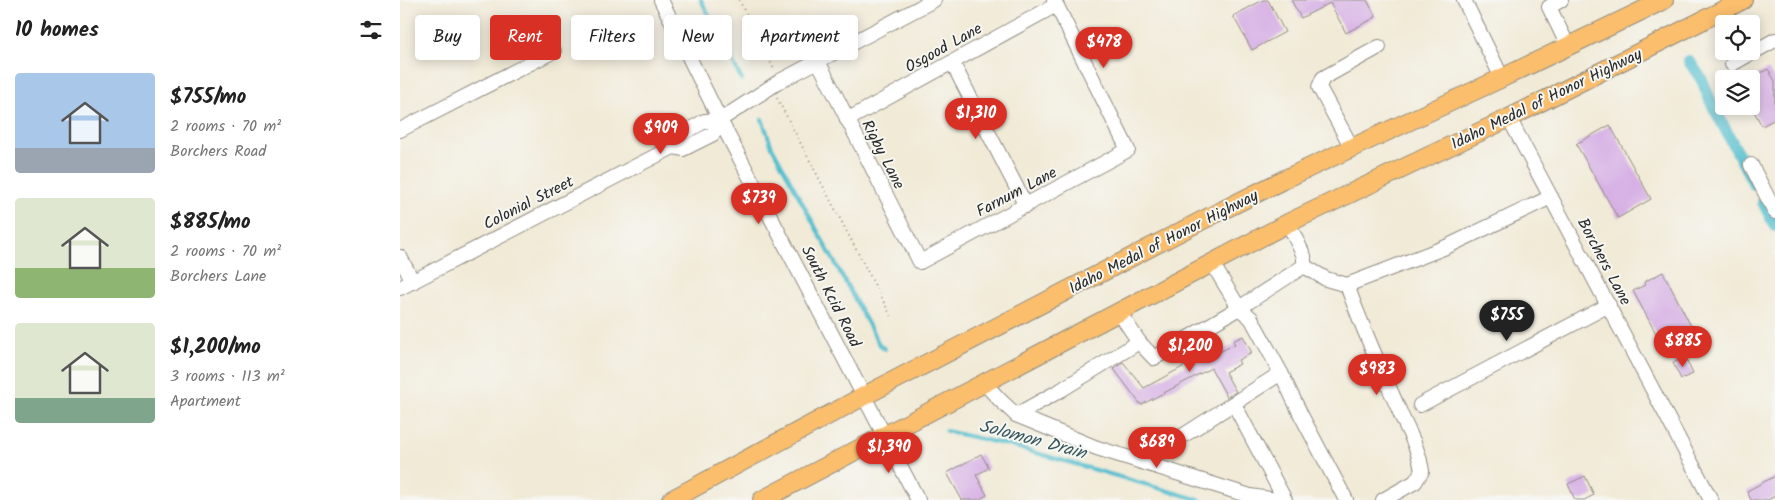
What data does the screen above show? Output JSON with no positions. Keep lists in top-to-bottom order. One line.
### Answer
{"streets":{"main road":["Idaho Medal of Honor Highway"],"street":["Osgood Lane","Rigby Lane","Farnum Lane","Colonial Street","Borchers Lane","South Kcid Road"]},"crossings":[["Osgood Lane","Rigby Lane"],["Osgood Lane","Farnum Lane"],["Idaho Medal of Honor Highway","Borchers Lane"],["Idaho Medal of Honor Highway","South Kcid Road"],["Rigby Lane","Farnum Lane"],["Colonial Street","South Kcid Road"]],"water":["Solomon Drain"],"page":{"heading":"10 homes","chip":["Buy","Rent","Filters","New","Apartment"],"price":["$478","$1,310","$909","$739","$755","$885","$1,200","$983","$689","$1,390"],"list":[{"name":"$755/mo","note":"2 rooms · 70 m² · Borchers Road"},{"name":"$885/mo","note":"2 rooms · 70 m² · Borchers Lane"},{"name":"$1,200/mo","note":"3 rooms · 113 m² · Apartment"}]}}
